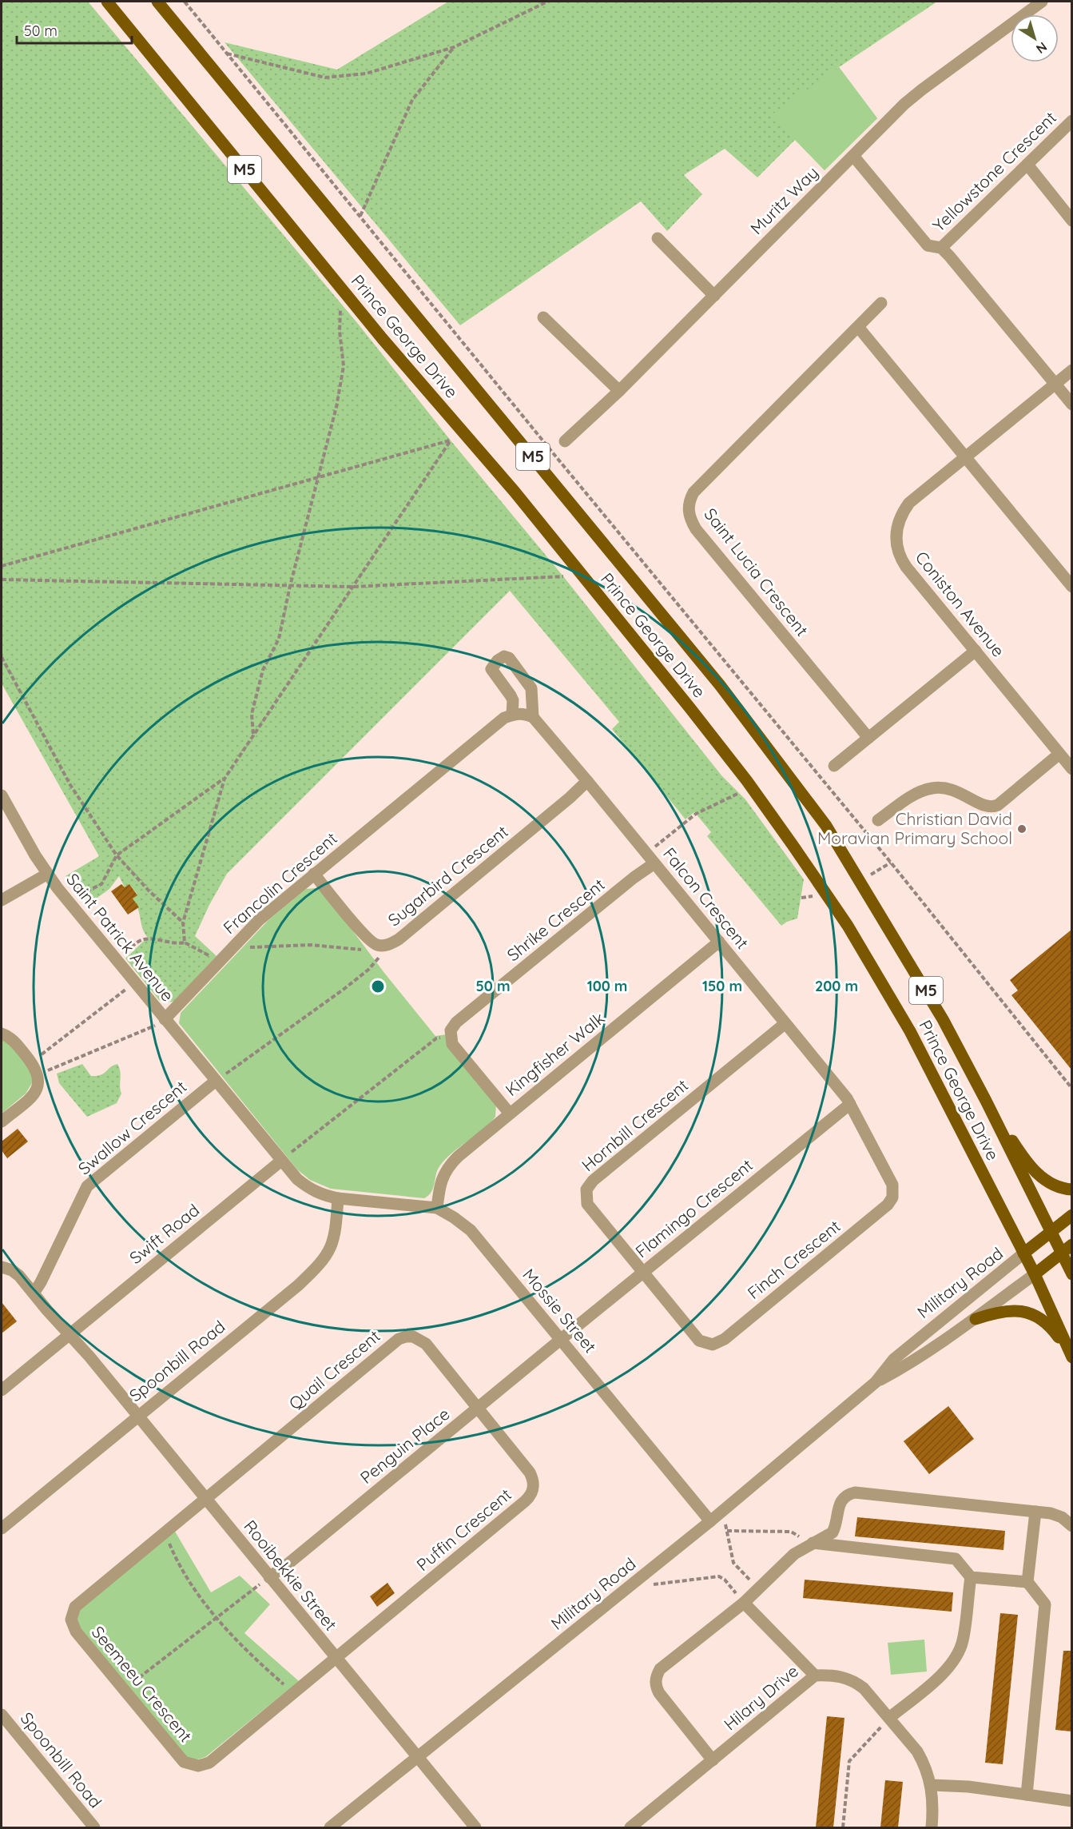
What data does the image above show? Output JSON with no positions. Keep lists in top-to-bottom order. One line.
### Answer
{"streets":{"main road":["M5","Prince George Drive","Military Road"],"street":["Yellowstone Crescent","Muritz Way","Saint Lucia Crescent","Coniston Avenue","Sugarbird Crescent","Francolin Crescent","Falcon Crescent","Shrike Crescent","Saint Patrick Avenue","Kingfisher Walk","Hornbill Crescent","Swallow Crescent","Flamingo Crescent","Swift Road","Finch Crescent","Mossie Street","Spoonbill Road","Quail Crescent","Penguin Place","Puffin Crescent","Rooibekkie Street","Seemeeu Crescent","Hilary Drive"]},"crossings":[["Yellowstone Crescent","Muritz Way"],["Yellowstone Crescent","Coniston Avenue"],["Prince George Drive","Military Road"],["Sugarbird Crescent","Falcon Crescent"],["Francolin Crescent","Saint Patrick Avenue"],["Falcon Crescent","Shrike Crescent"],["Falcon Crescent","Kingfisher Walk"],["Falcon Crescent","Hornbill Crescent"],["Falcon Crescent","Flamingo Crescent"],["Falcon Crescent","Finch Crescent"],["Kingfisher Walk","Mossie Street"],["Hornbill Crescent","Flamingo Crescent"],["Hornbill Crescent","Finch Crescent"],["Flamingo Crescent","Finch Crescent"],["Flamingo Crescent","Mossie Street"],["Flamingo Crescent","Penguin Place"],["Military Road","Mossie Street"],["Military Road","Rooibekkie Street"],["Mossie Street","Spoonbill Road"],["Mossie Street","Penguin Place"],["Spoonbill Road","Rooibekkie Street"],["Quail Crescent","Penguin Place"],["Quail Crescent","Puffin Crescent"],["Quail Crescent","Rooibekkie Street"],["Quail Crescent","Seemeeu Crescent"],["Penguin Place","Puffin Crescent"],["Penguin Place","Rooibekkie Street"],["Puffin Crescent","Rooibekkie Street"],["Puffin Crescent","Seemeeu Crescent"],["Rooibekkie Street","Seemeeu Crescent"]],"places":["Christian David Moravian Primary School"],"scale_bar":"50 m","north":"bottom right","rings":["50 m","100 m","150 m","200 m"]}
